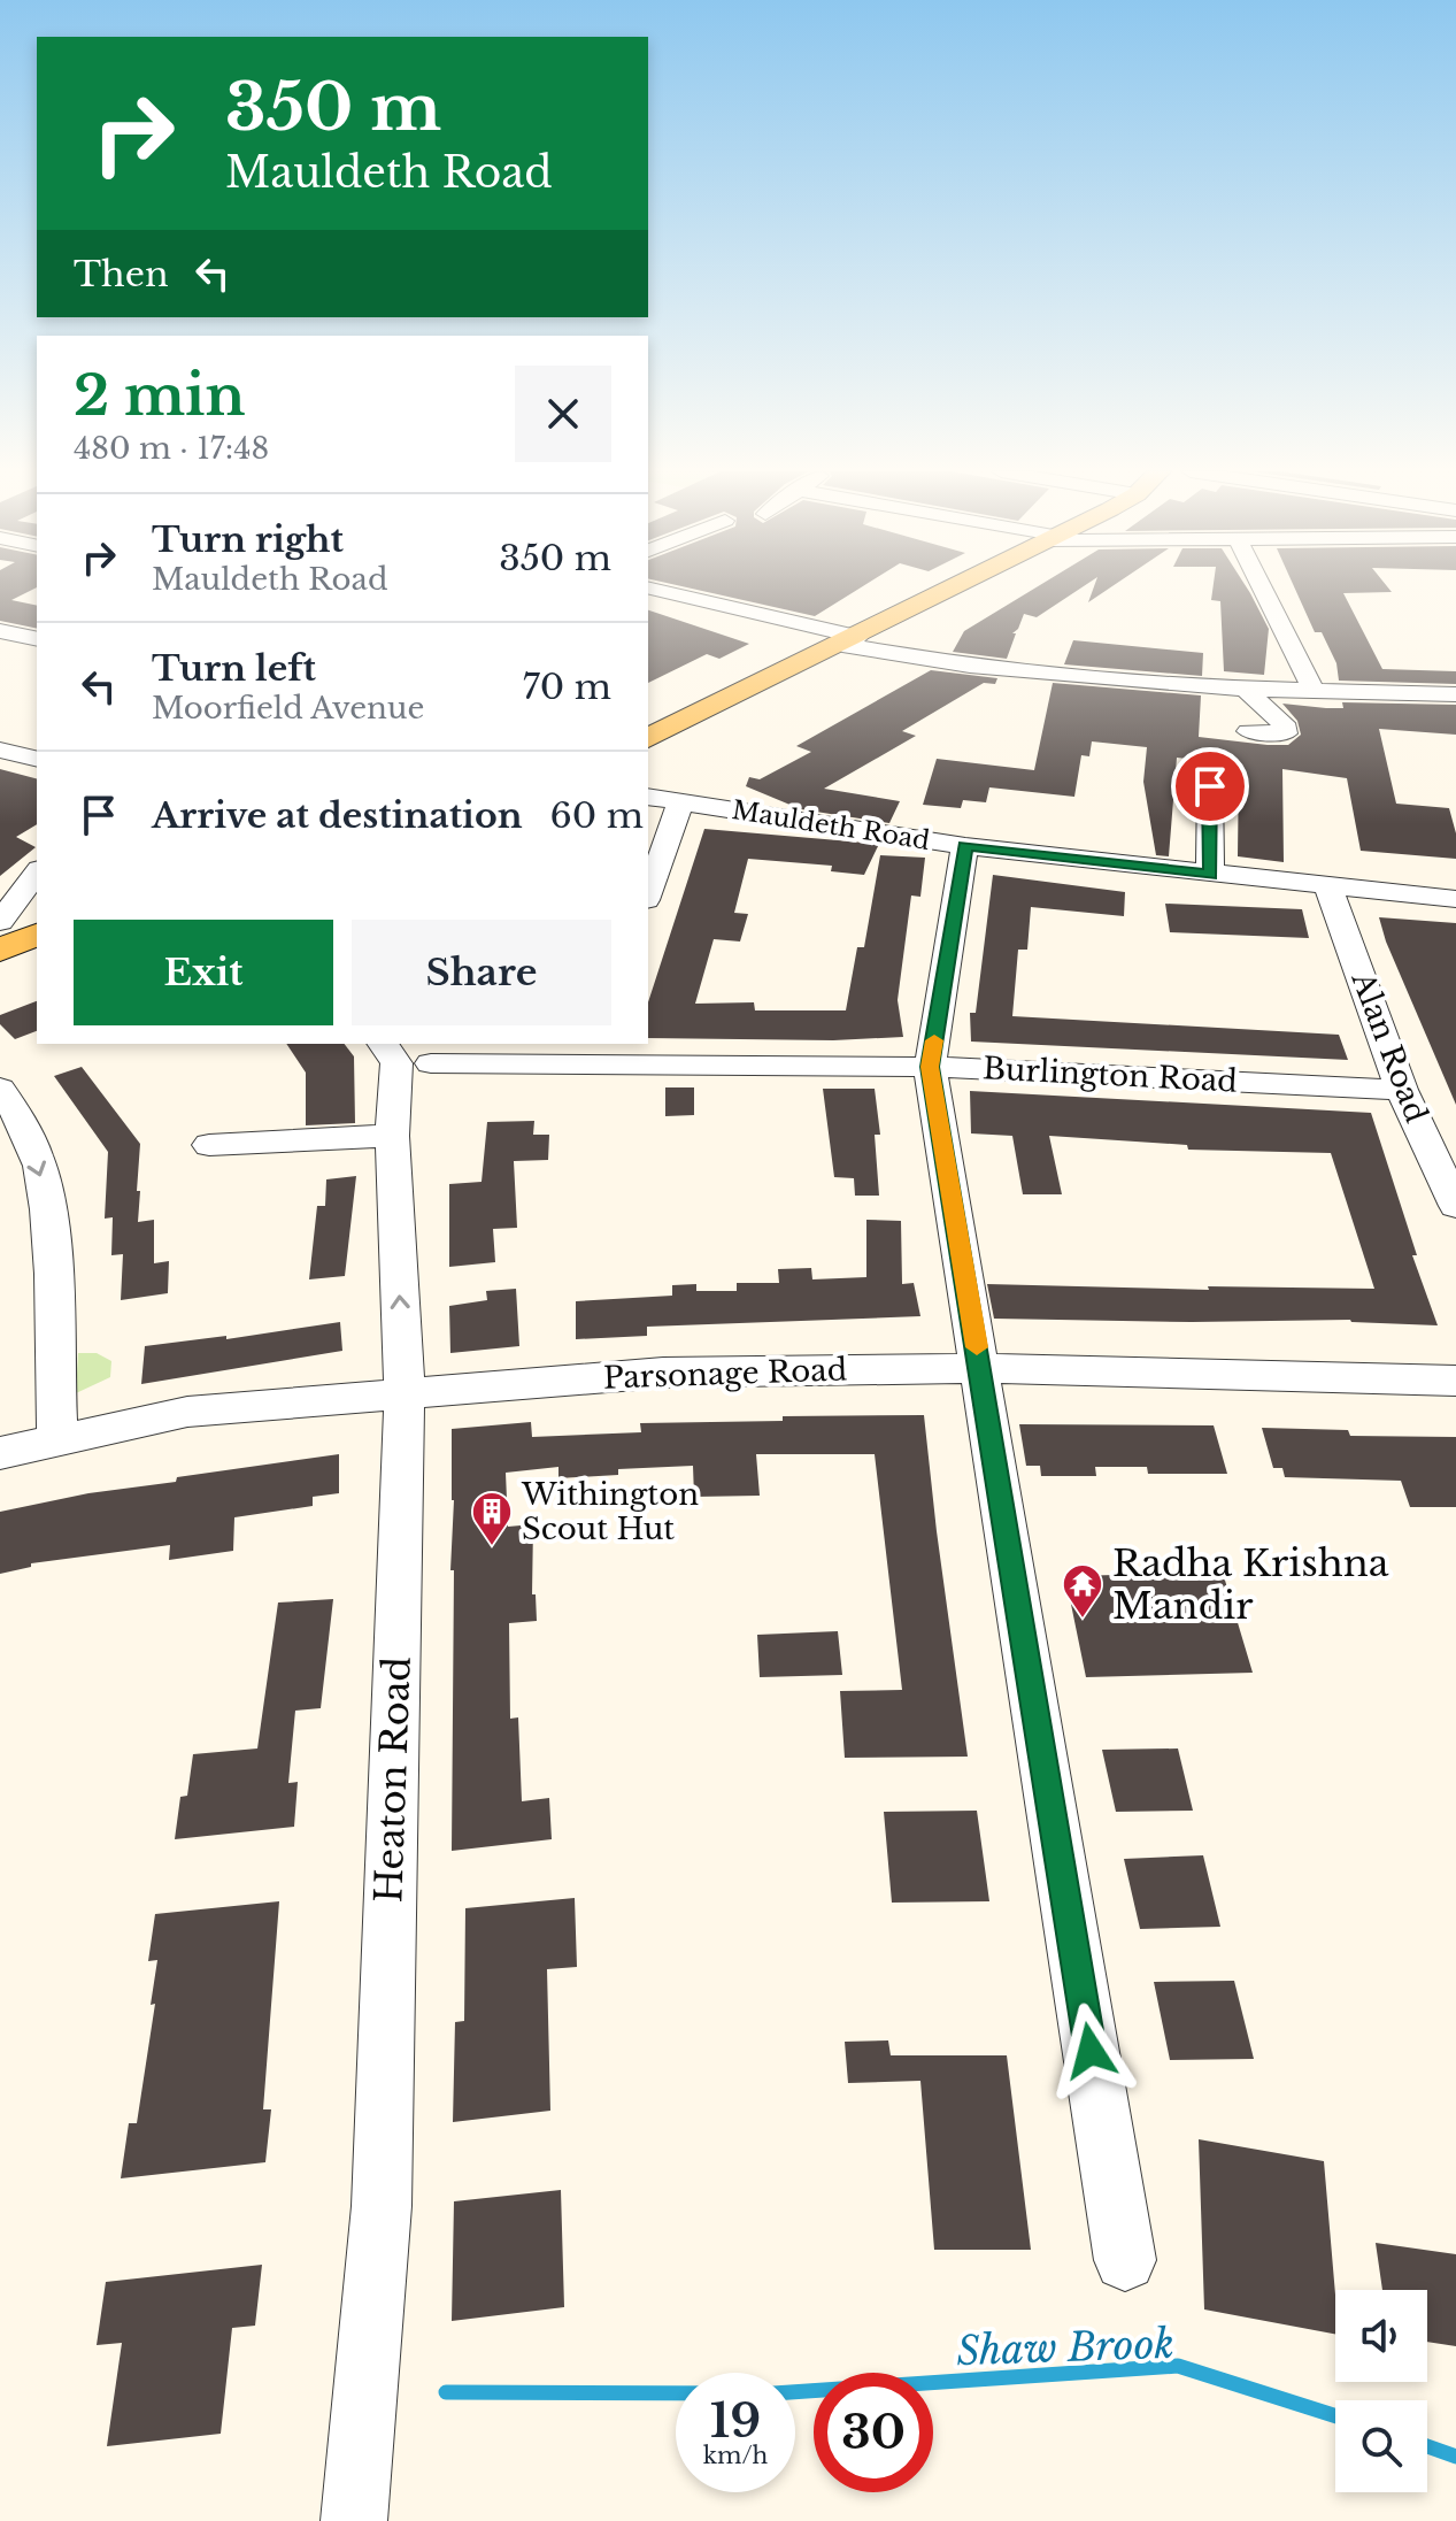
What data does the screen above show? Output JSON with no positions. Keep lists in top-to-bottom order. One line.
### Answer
{"streets":{"street":["Mauldeth Road","Alan Road","Burlington Road","Parsonage Road","Heaton Road"]},"crossings":[["Mauldeth Road","Alan Road"],["Alan Road","Burlington Road"],["Parsonage Road","Heaton Road"]],"water":["Shaw Brook"],"places":{"building":["Withington Scout Hut"],"temple":["Radha Krishna Mandir"]},"page":{"turn":["350 m","Mauldeth Road"],"then":"Then","heading":["2 min","480 m · 17:48"],"list":[{"name":"Turn right","note":"Mauldeth Road","value":"350 m"},{"name":"Turn left","note":"Moorfield Avenue","value":"70 m"},{"name":"Arrive at destination","value":"60 m"}],"buttons":["Exit","Share"],"speed":"19 km/h","limit":"30"}}
